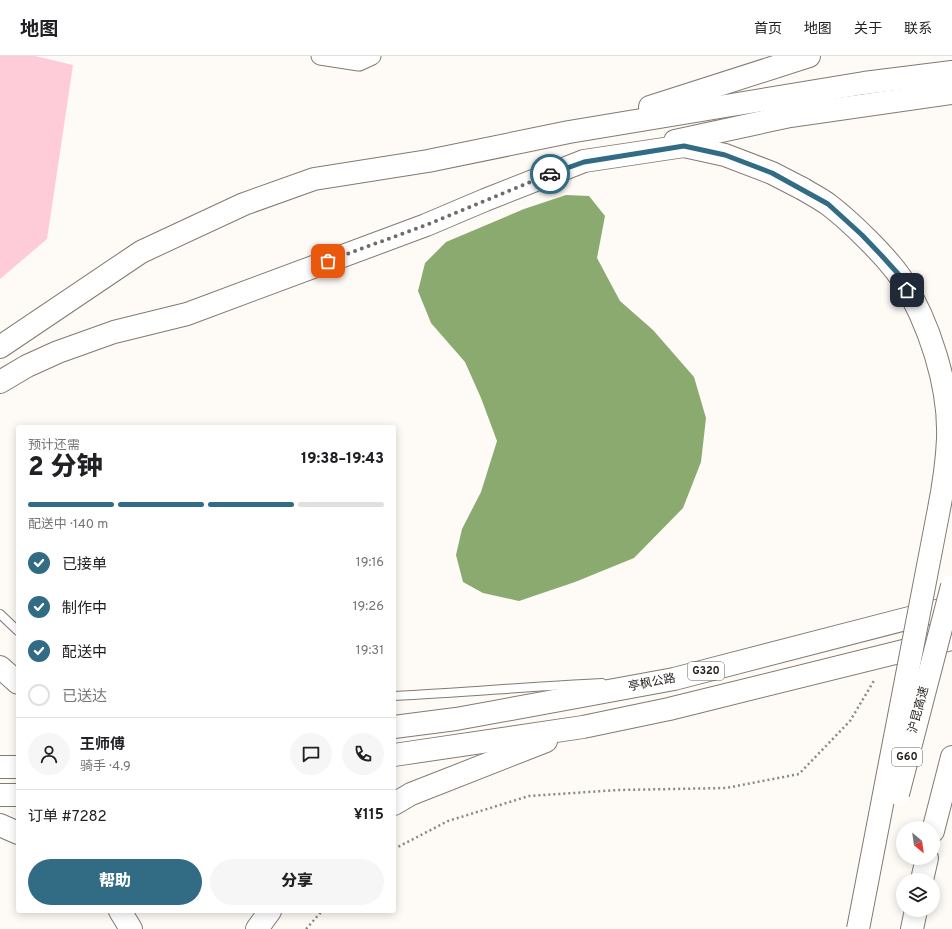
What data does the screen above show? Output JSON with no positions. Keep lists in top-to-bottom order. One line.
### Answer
{"streets":{"highway":["G320","亭枫公路","沪昆高速","G60"]},"north":"bottom right","page":{"header":"地图","nav":["首页","地图","关于","联系"],"heading":["2 分钟","预计还需","19:38–19:43"],"panel":["王师傅","骑手 · 4.9","订单 #7282","¥115"],"bar":"配送中 · 140 m","list":[["已接单","19:16"],["制作中","19:26"],["配送中","19:31"],"已送达"],"buttons":["帮助","分享"]}}
